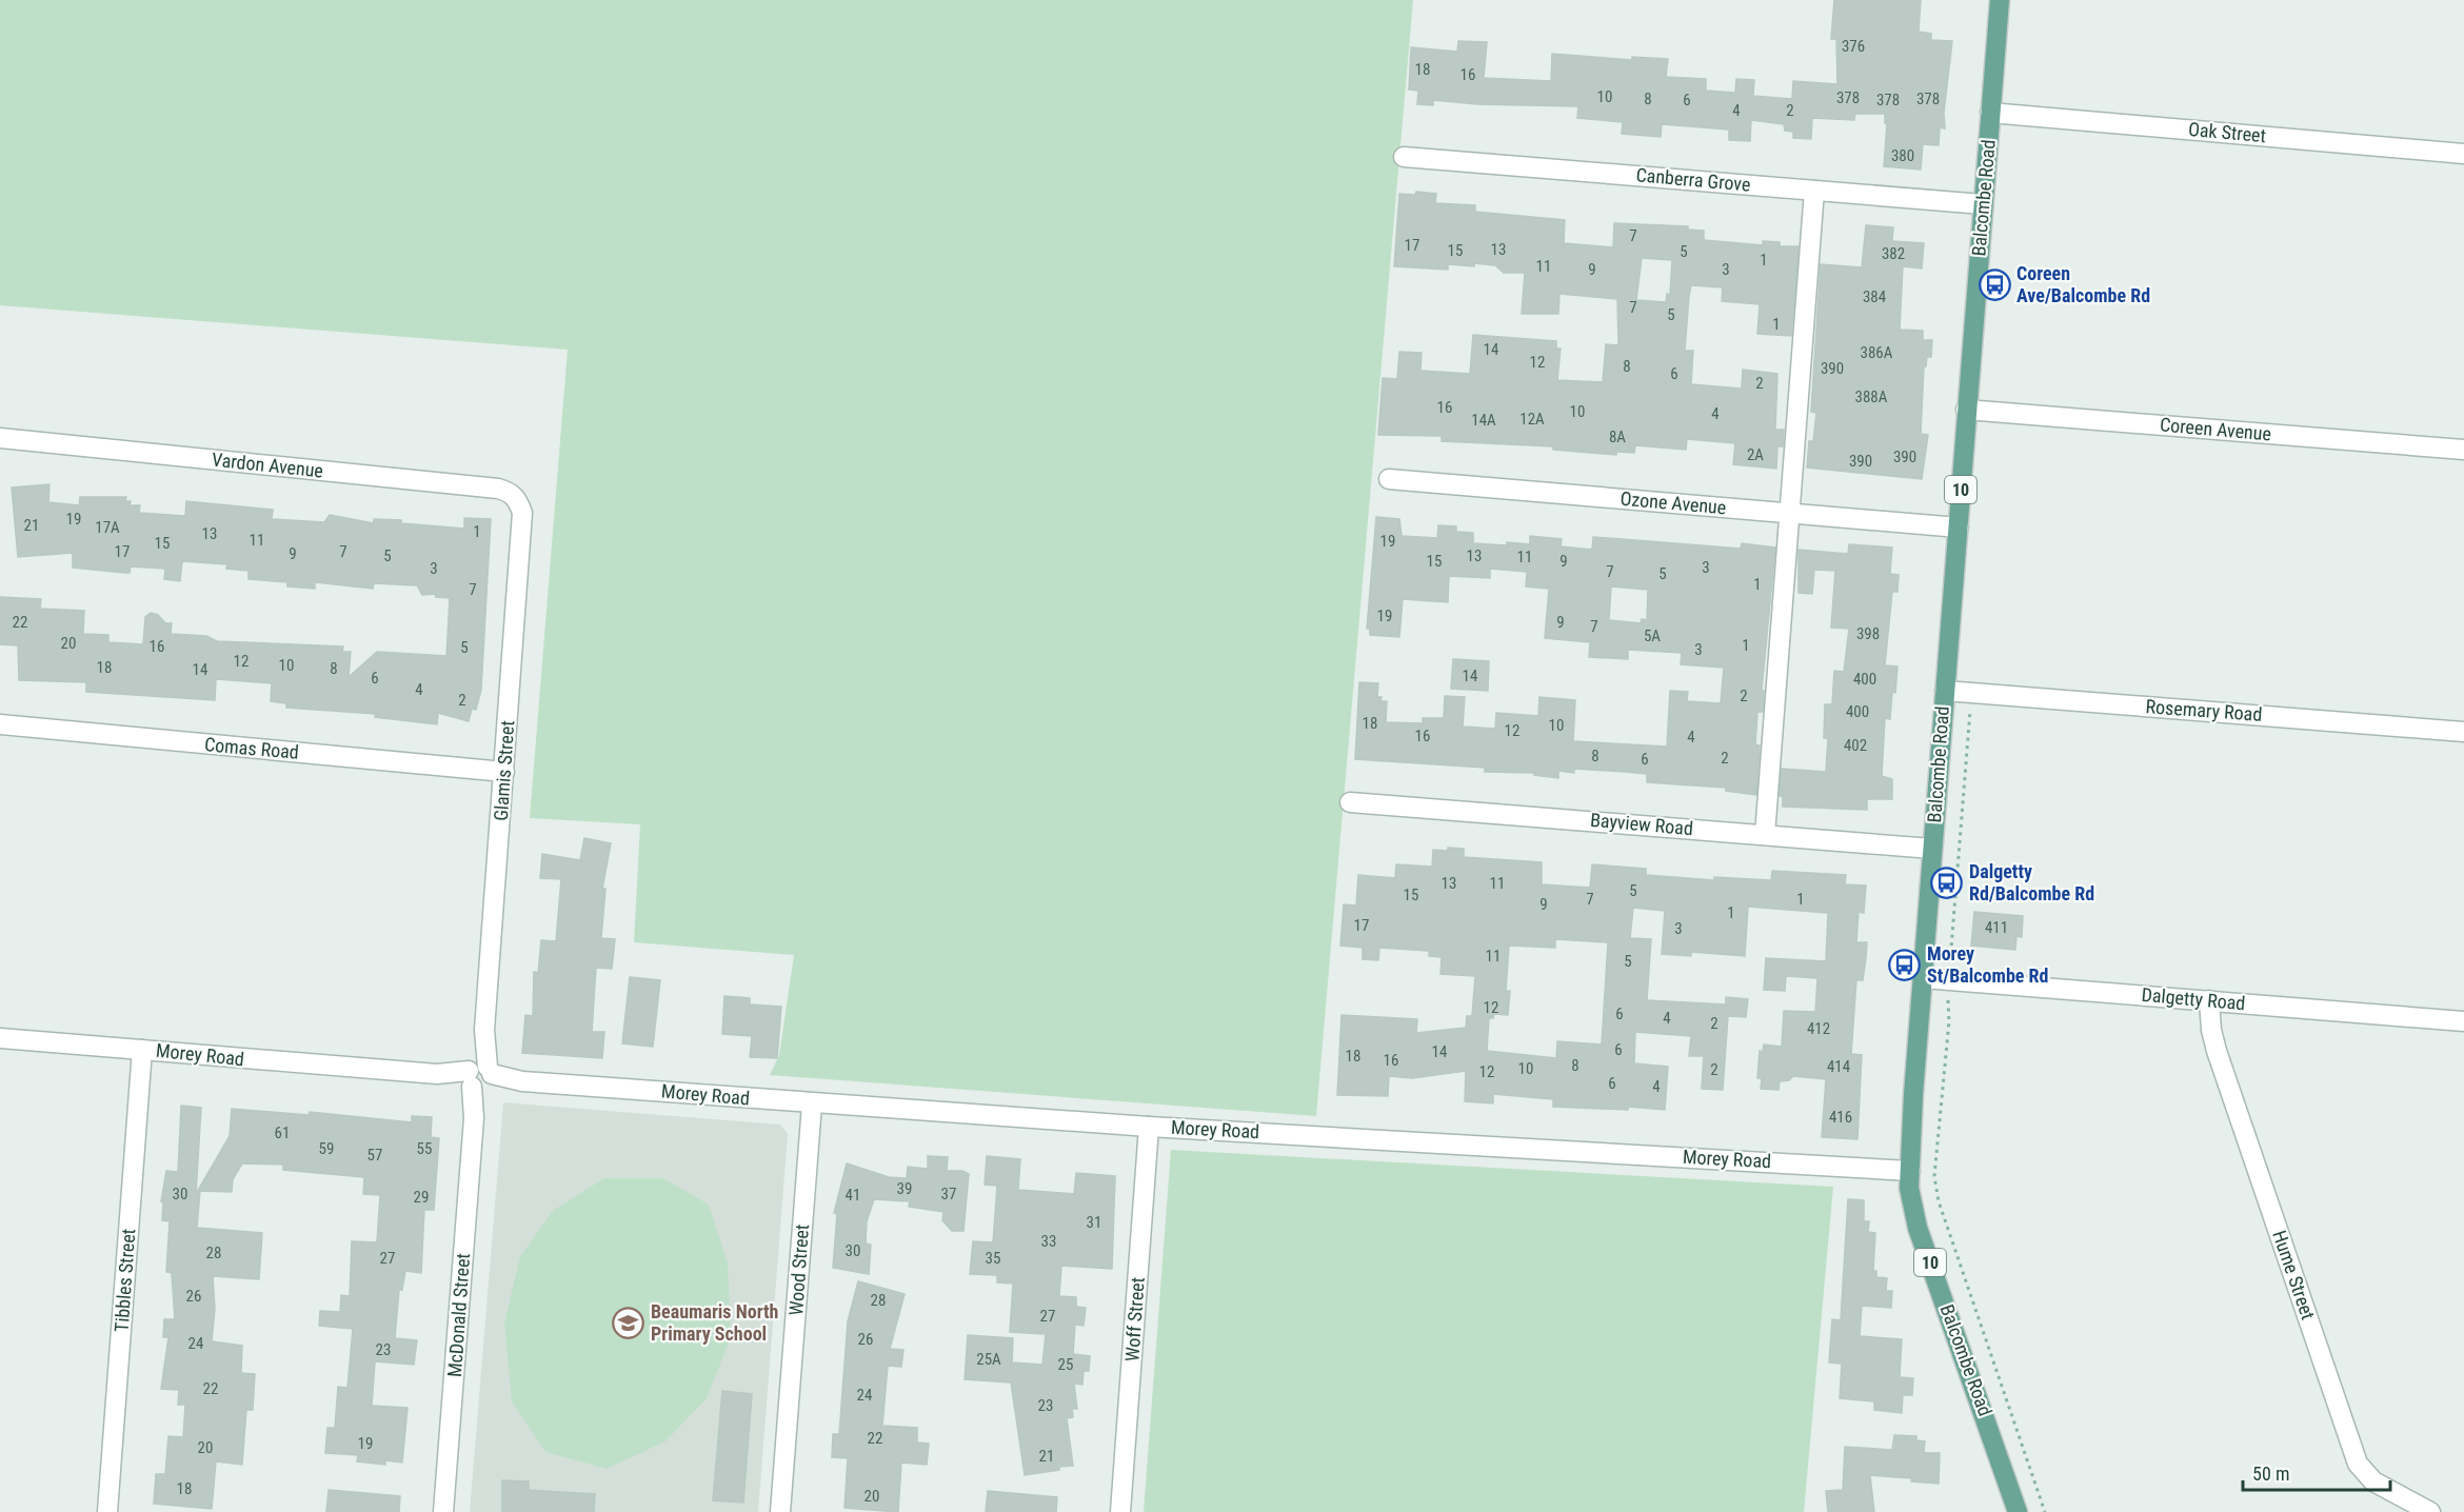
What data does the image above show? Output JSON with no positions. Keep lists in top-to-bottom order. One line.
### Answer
{"streets":{"main road":["Balcombe Road","10"],"street":["Oak Street","Canberra Grove","Coreen Avenue","Vardon Avenue","Ozone Avenue","Rosemary Road","Comas Road","Glamis Street","Bayview Road","Dalgetty Road","Morey Road","Wood Street","Hume Street","Tibbles Street","McDonald Street","Woff Street"]},"crossings":[["Oak Street","Balcombe Road"],["Canberra Grove","Balcombe Road"],["Balcombe Road","Coreen Avenue"],["Balcombe Road","Ozone Avenue"],["Balcombe Road","Rosemary Road"],["Balcombe Road","Bayview Road"],["Balcombe Road","Dalgetty Road"],["Balcombe Road","Morey Road"],["Vardon Avenue","Glamis Street"],["Comas Road","Glamis Street"],["Glamis Street","Morey Road"],["Glamis Street","McDonald Street"],["Dalgetty Road","Hume Street"],["Morey Road","Wood Street"],["Morey Road","Tibbles Street"],["Morey Road","McDonald Street"],["Morey Road","Woff Street"]],"places":{"bus stop":["Coreen Ave/Balcombe Rd","Dalgetty Rd/Balcombe Rd","Morey St/Balcombe Rd"],"school or university":["Beaumaris North Primary School"]},"house_numbers":["376","18","16","10","378","8","378","6","378","4","2","380","7","17","13","15","5","382","1","11","9","3","384","7","5","1","14","386A","12","8","390","6","2","388A","16","10","4","12A","14A","8A","2A","390","390","19","21","17A","1","13","11","19","15","17","7","9","5","13","11","15","9","3","3","7","5","1","7","19","22","9","7","398","5A","20","1","16","5","3","12","10","18","8","14","14","6","400","4","2","2","400","18","10","12","16","4","402","8","2","6","13","11","5","15","7","1","9","1","17","411","3","11","5","12","6","4","2","412","6","14","18","16","8","414","10","2","12","6","4","416","61","59","55","57","39","30","37","41","29","31","33","30","28","27","35","26","28","27","26","24","23","25A","25","22","24","23","22","19","20","21","18","20"],"scale_bar":"50 m"}
